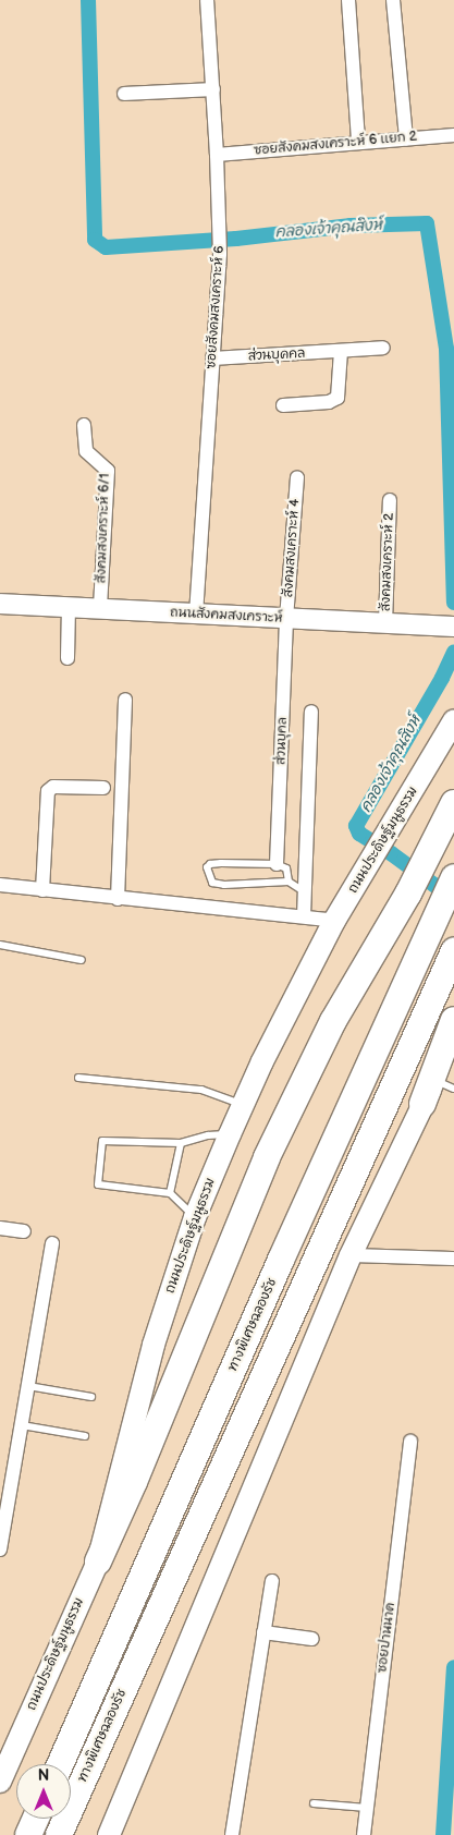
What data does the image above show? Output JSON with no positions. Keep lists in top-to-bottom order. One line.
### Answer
{"streets":{"highway":["ทางพิเศษฉลองรัช"],"main road":["ถนนสังคมสงเคราะห์","ถนนประดิษฐ์มนูธรรม"],"street":["ซอยสังคมสงเคราะห์ 6 แยก 2","ซอยสังคมสงเคราะห์ 6","ส่วนบุคคล","สังคมสงเคราะห์ 6/1","สังคมสงเคราะห์ 4","สังคมสงเคราะห์ 2","ส่วนบุคล","ซอยปานนาค"]},"crossings":[["ซอยสังคมสงเคราะห์ 6 แยก 2","ซอยสังคมสงเคราะห์ 6"],["ซอยสังคมสงเคราะห์ 6","ส่วนบุคคล"],["ซอยสังคมสงเคราะห์ 6","ถนนสังคมสงเคราะห์"],["สังคมสงเคราะห์ 6/1","ถนนสังคมสงเคราะห์"],["สังคมสงเคราะห์ 4","ถนนสังคมสงเคราะห์"],["สังคมสงเคราะห์ 4","ส่วนบุคล"],["สังคมสงเคราะห์ 2","ถนนสังคมสงเคราะห์"],["ถนนสังคมสงเคราะห์","ส่วนบุคล"]],"water":["คลองเจ้าคุณสิงห์"],"north":"top"}
